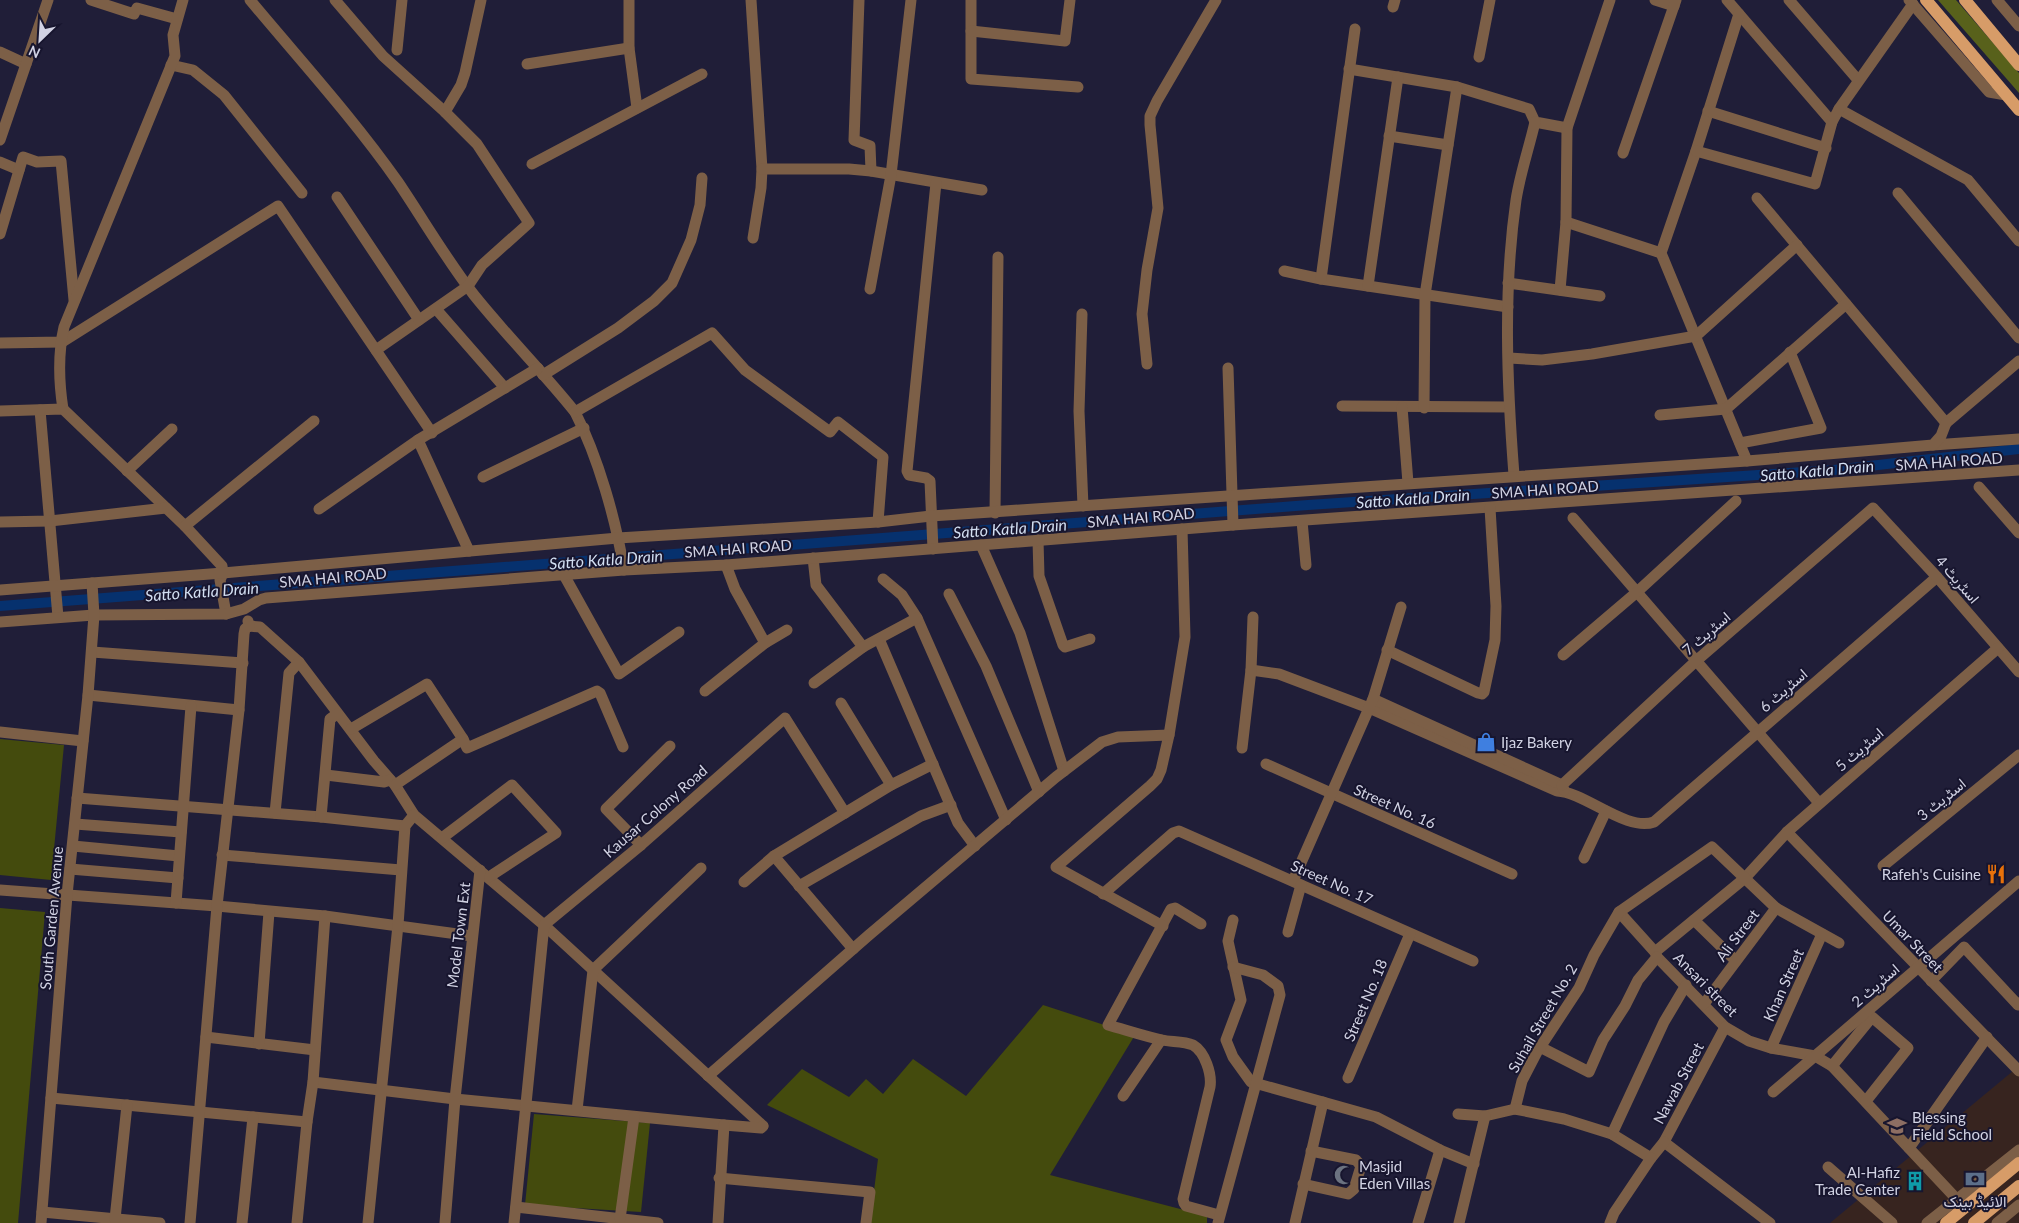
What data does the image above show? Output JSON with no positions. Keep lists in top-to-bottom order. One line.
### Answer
{"streets":{"street":["SMA HAI ROAD","اسٹریٹ 4","اسٹریٹ 7","اسٹریٹ 6","اسٹریٹ 5","اسٹریٹ 3","Street No. 16","Kausar Colony Road","Street No. 17","South Garden Avenue","Model Town Ext","Ali Street","Umar Street","Ansari street","Khan Street","اسٹریٹ 2","Street No. 18","Suhail Street No. 2","Nawab Street"]},"crossings":[["SMA HAI ROAD","South Garden Avenue"],["اسٹریٹ 4","اسٹریٹ 7"],["اسٹریٹ 4","اسٹریٹ 6"],["اسٹریٹ 4","اسٹریٹ 5"],["اسٹریٹ 5","Umar Street"],["اسٹریٹ 5","Ansari street"],["اسٹریٹ 5","Suhail Street No. 2"],["Street No. 17","Street No. 18"],["Ali Street","Ansari street"],["Umar Street","اسٹریٹ 2"],["Ansari street","Khan Street"],["Ansari street","اسٹریٹ 2"],["Ansari street","Suhail Street No. 2"],["Ansari street","Nawab Street"]],"water":["Satto Katla Drain"],"places":{"shop":["Ijaz Bakery"],"restaurant":["Rafeh's Cuisine"],"school or university":["Blessing Field School"],"mosque":["Masjid Eden Villas"],"bank":["الائیڈ بینک"],"building":["Al-Hafiz Trade Center"]},"north":"bottom left"}
